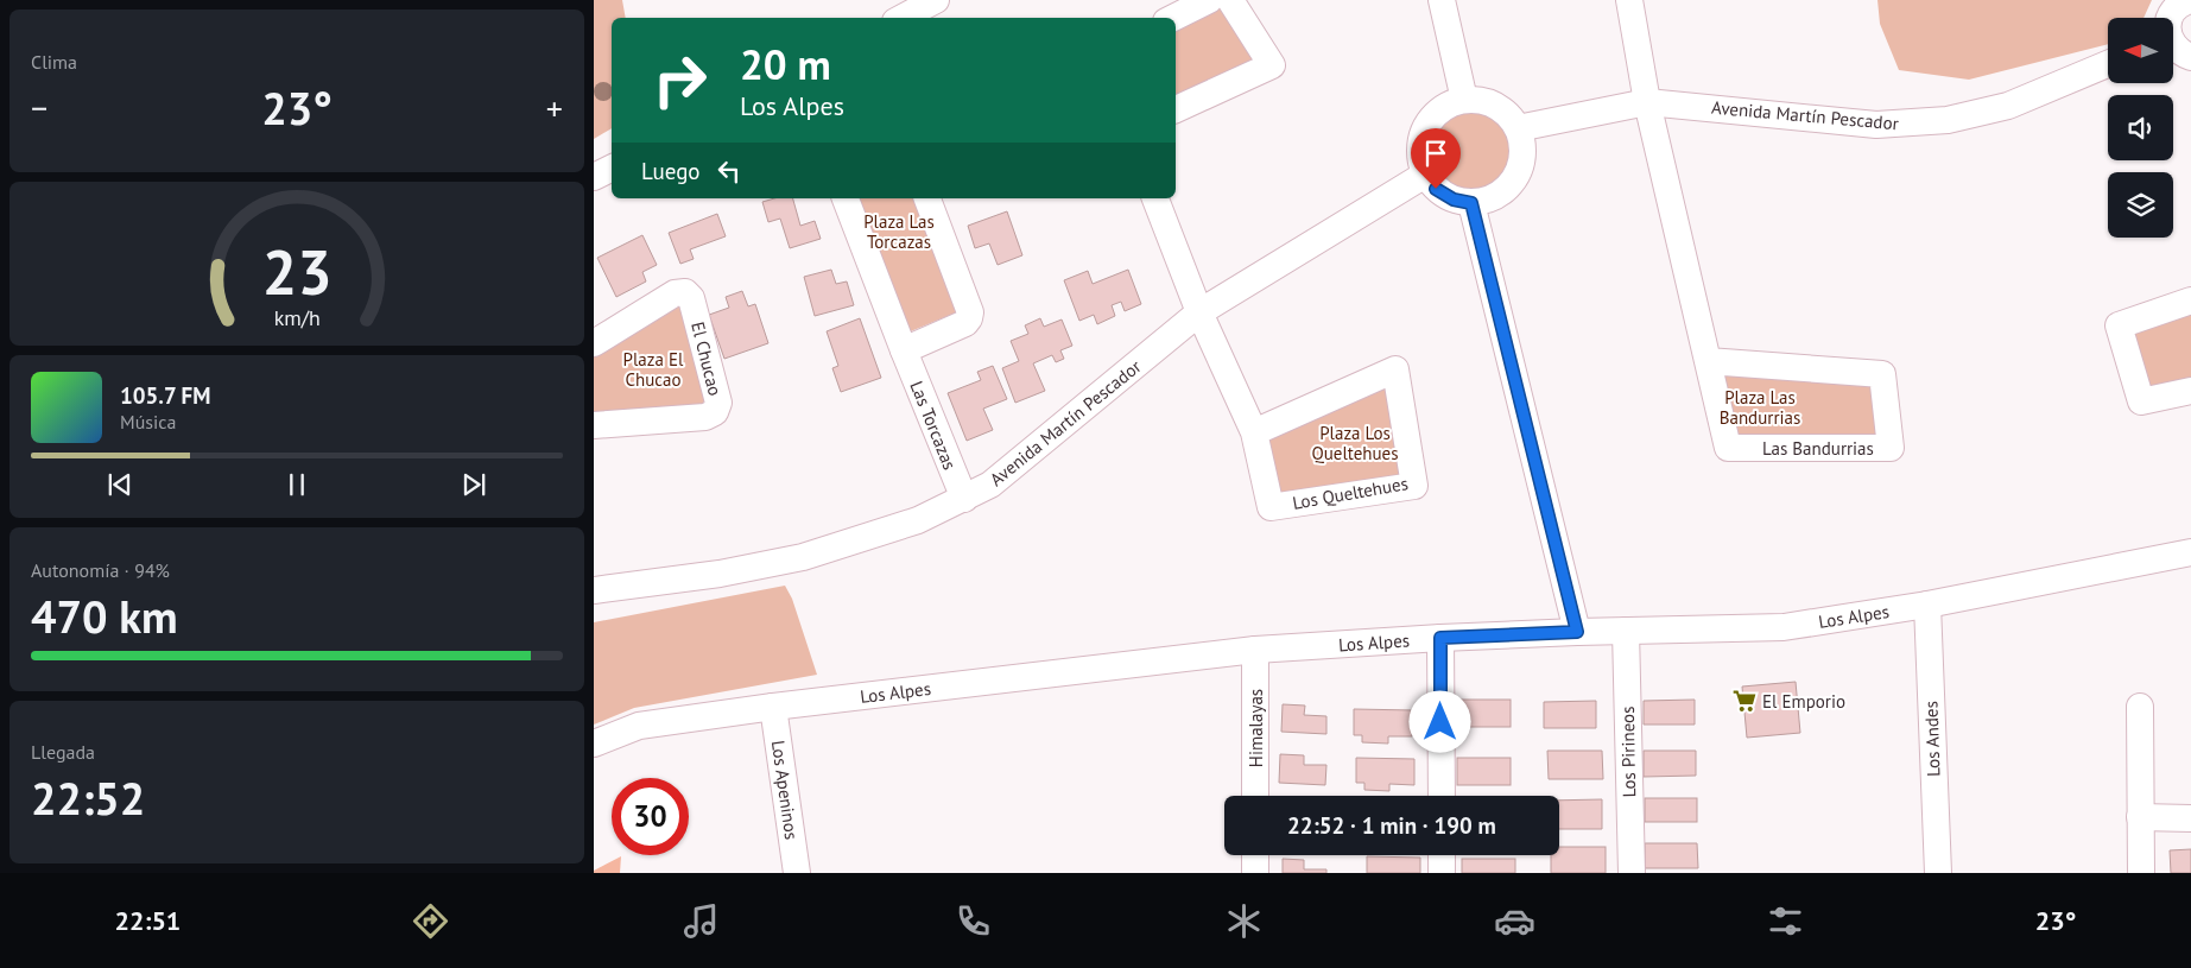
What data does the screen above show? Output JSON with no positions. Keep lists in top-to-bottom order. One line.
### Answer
{"streets":{"street":["Avenida Martín Pescador","El Chucao","Las Torcazas","Las Bandurrias","Los Queltehues","Los Alpes","Himalayas","Los Andes","Los Pirineos","Los Apeninos"]},"crossings":[["Avenida Martín Pescador","Las Torcazas"],["Avenida Martín Pescador","Las Bandurrias"],["Avenida Martín Pescador","Los Queltehues"],["Los Alpes","Himalayas"],["Los Alpes","Los Andes"],["Los Alpes","Los Pirineos"],["Los Alpes","Los Apeninos"]],"parks":["Plaza Las Torcazas","Plaza El Chucao","Plaza Las Bandurrias","Plaza Los Queltehues"],"places":{"supermarket":["El Emporio"]},"north":"left","page":{"tile":["Clima",["Autonomía · 94%","470 km"],["Llegada","22:52"]],"turn":["20 m","Los Alpes"],"heat":["−","23°","+"],"then":"Luego","song":["105.7 FM","Música"],"limit":"30","trip":"22:52 · 1 min · 190 m","tabs":["22:51","23°"],"gauge":["23","km/h"]}}
